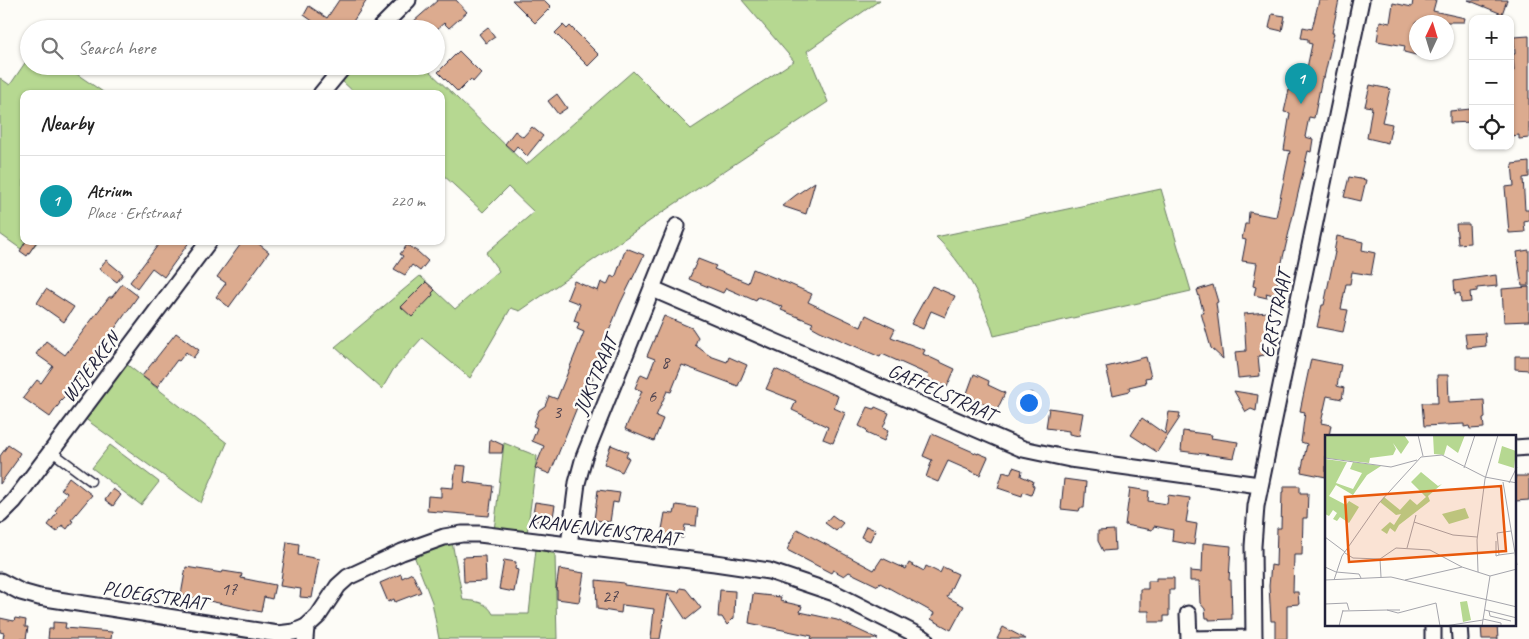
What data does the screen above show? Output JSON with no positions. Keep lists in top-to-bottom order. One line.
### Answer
{"streets":{"street":["ERFSTRAAT","WIJERKEN","JUKSTRAAT","GAFFELSTRAAT","KRANENVENSTRAAT","PLOEGSTRAAT"]},"crossings":[["ERFSTRAAT","GAFFELSTRAAT"],["JUKSTRAAT","GAFFELSTRAAT"],["JUKSTRAAT","KRANENVENSTRAAT"],["KRANENVENSTRAAT","PLOEGSTRAAT"]],"house_numbers":["8","6","3","17","27"],"north":"top","page":{"map_buttons":["+","−"],"search":"Search here","pins":"1","heading":"Nearby","list":[{"mark":"1","name":"Atrium","note":"Place · Erfstraat","value":"220 m"}]}}
